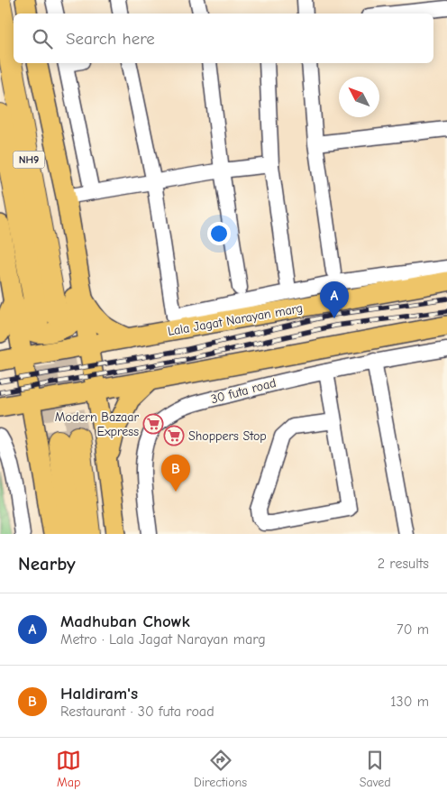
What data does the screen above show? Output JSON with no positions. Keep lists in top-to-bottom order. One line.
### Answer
{"streets":{"highway":["NH9"],"main road":["Lala Jagat Narayan marg"],"street":["30 futa road"]},"places":{"supermarket":["Modern Bazaar Express","Shoppers Stop"]},"north":"top left","page":{"search":"Search here","pins":["A","B"],"heading":["Nearby","2 results"],"list":[{"mark":"A","name":"Madhuban Chowk","note":"Metro · Lala Jagat Narayan marg","value":"70 m"},{"mark":"B","name":"Haldiram's","note":"Restaurant · 30 futa road","value":"130 m"}],"nav":["Map","Directions","Saved"]}}
